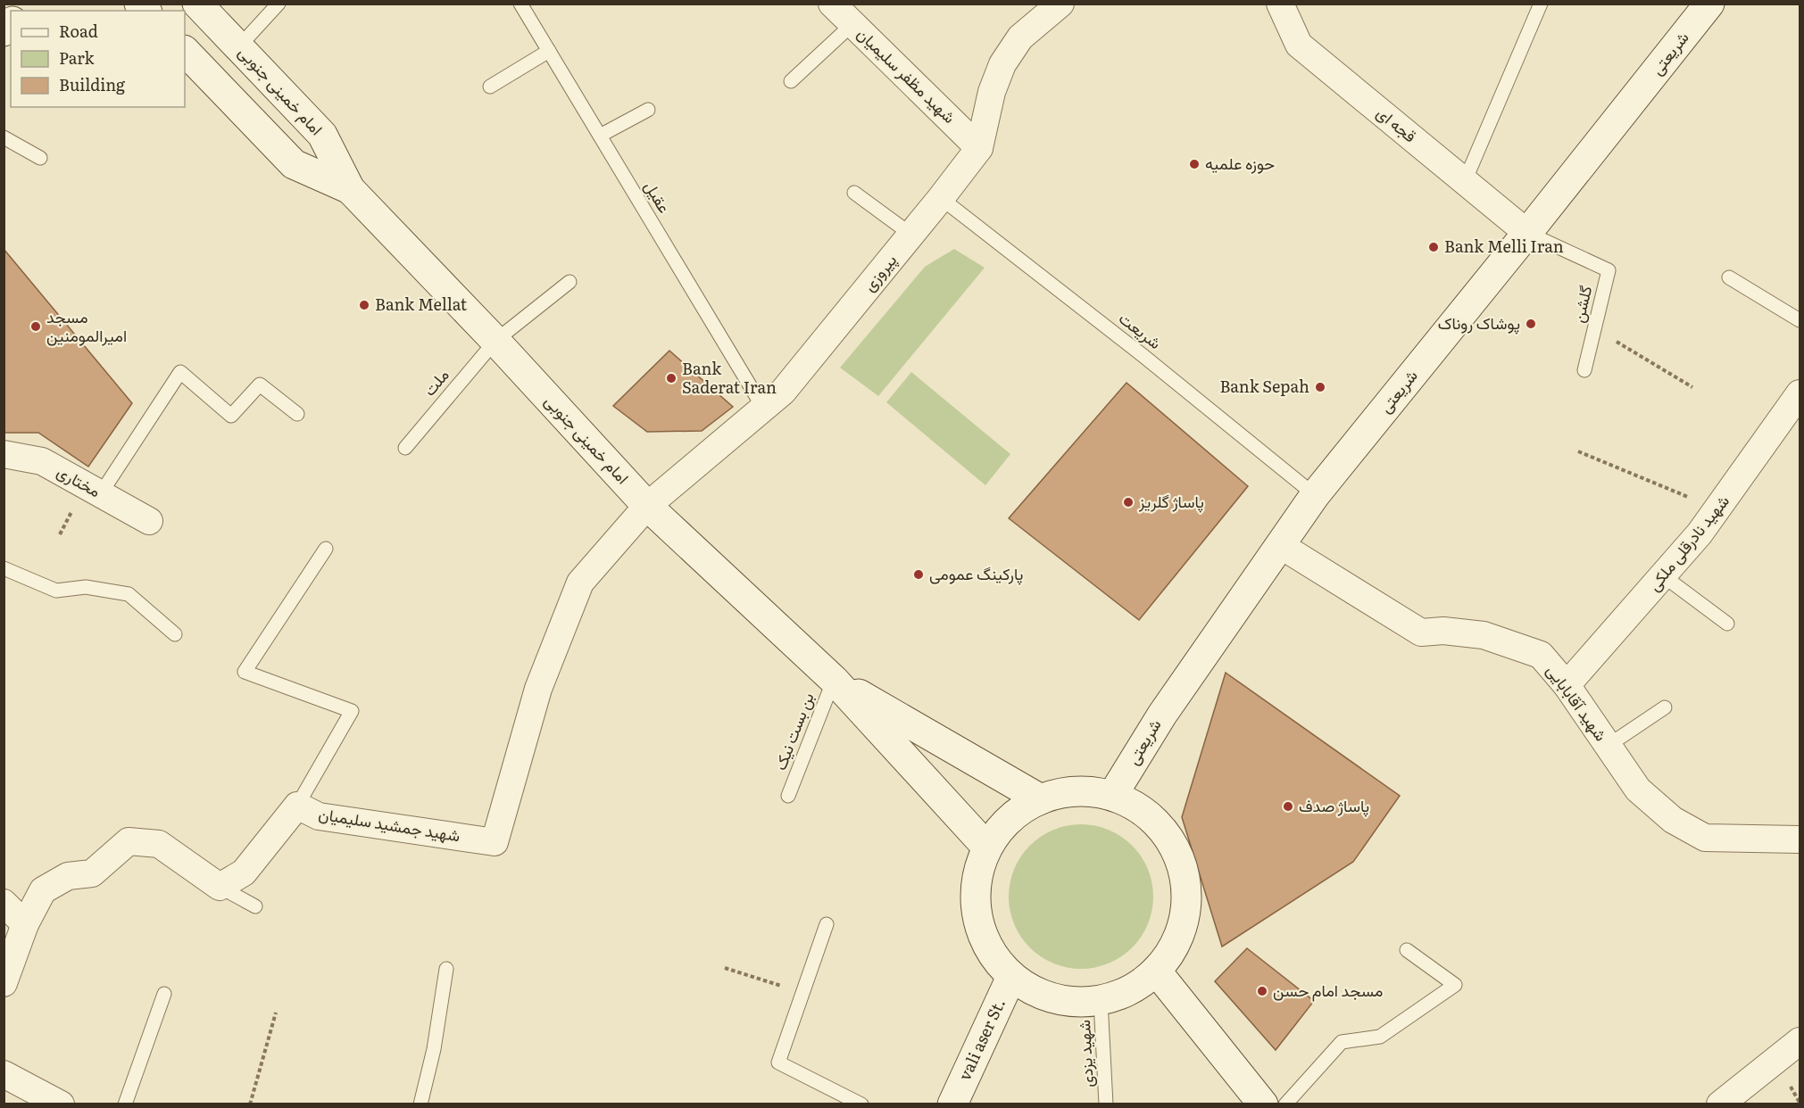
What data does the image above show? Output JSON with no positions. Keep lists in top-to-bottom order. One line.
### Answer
{"streets":{"main road":["شریعتی","امام خمینی جنوبی","vali aser St."],"street":["شهید مظفر سلیمیان","قجه ای","پیروزی","مختاری","شهید نادرقلی ملکی","شهید آقابابایی","شهید جمشید سلیمیان"],"lane":["عقیل","گلشن","شریعت","ملت","بن بست نیک","شهید یزدی"]},"crossings":[["شریعتی","قجه ای"],["شریعتی","گلشن"],["شریعتی","شریعت"],["شریعتی","شهید آقابابایی"],["شهید مظفر سلیمیان","پیروزی"],["امام خمینی جنوبی","پیروزی"],["امام خمینی جنوبی","ملت"],["امام خمینی جنوبی","بن بست نیک"],["امام خمینی جنوبی","شهید جمشید سلیمیان"],["قجه ای","گلشن"],["عقیل","پیروزی"],["پیروزی","شریعت"],["پیروزی","شهید جمشید سلیمیان"],["شهید نادرقلی ملکی","شهید آقابابایی"]],"places":["حوزه علمیه","Bank Melli Iran","Bank Mellat","پوشاک روناک","مسجد امیرالمومنین","Bank Saderat Iran","Bank Sepah","پاساژ گلریز","پارکینگ عمومی","پاساژ صدف","مسجد امام حسن"],"legend":["Road","Park","Building"]}
